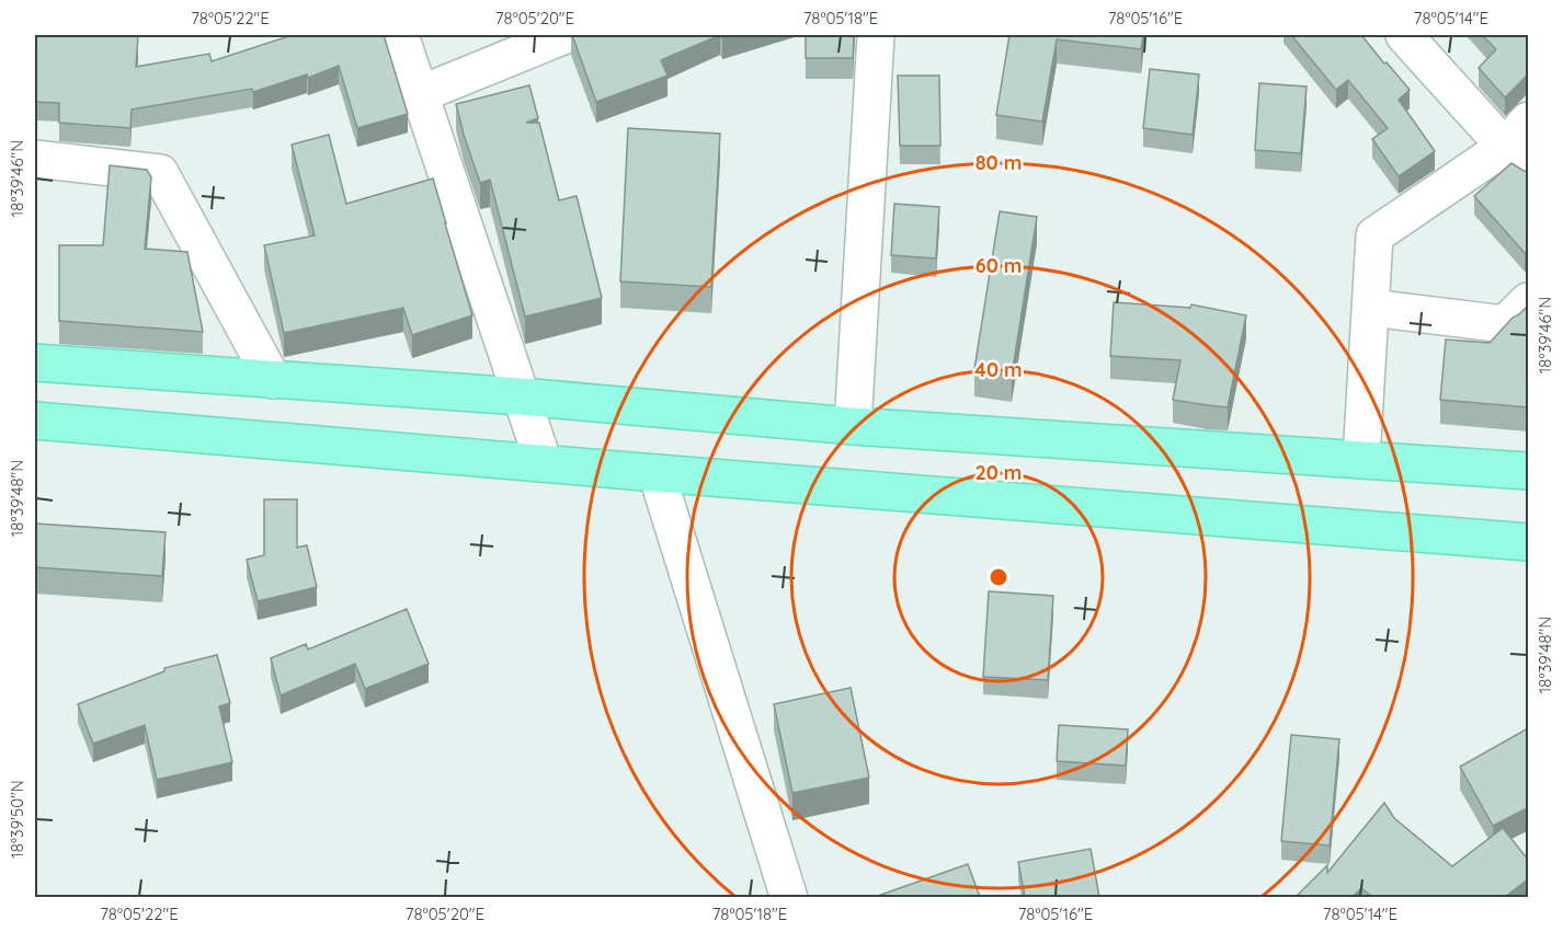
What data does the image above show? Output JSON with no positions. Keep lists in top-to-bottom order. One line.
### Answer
{"coordinates":["78°05'22\"E","78°05'20\"E","78°05'18\"E","78°05'16\"E","78°05'14\"E","18°39'46\"N","18°39'48\"N","18°39'50\"N"],"rings":["80 m","60 m","40 m","20 m"]}
